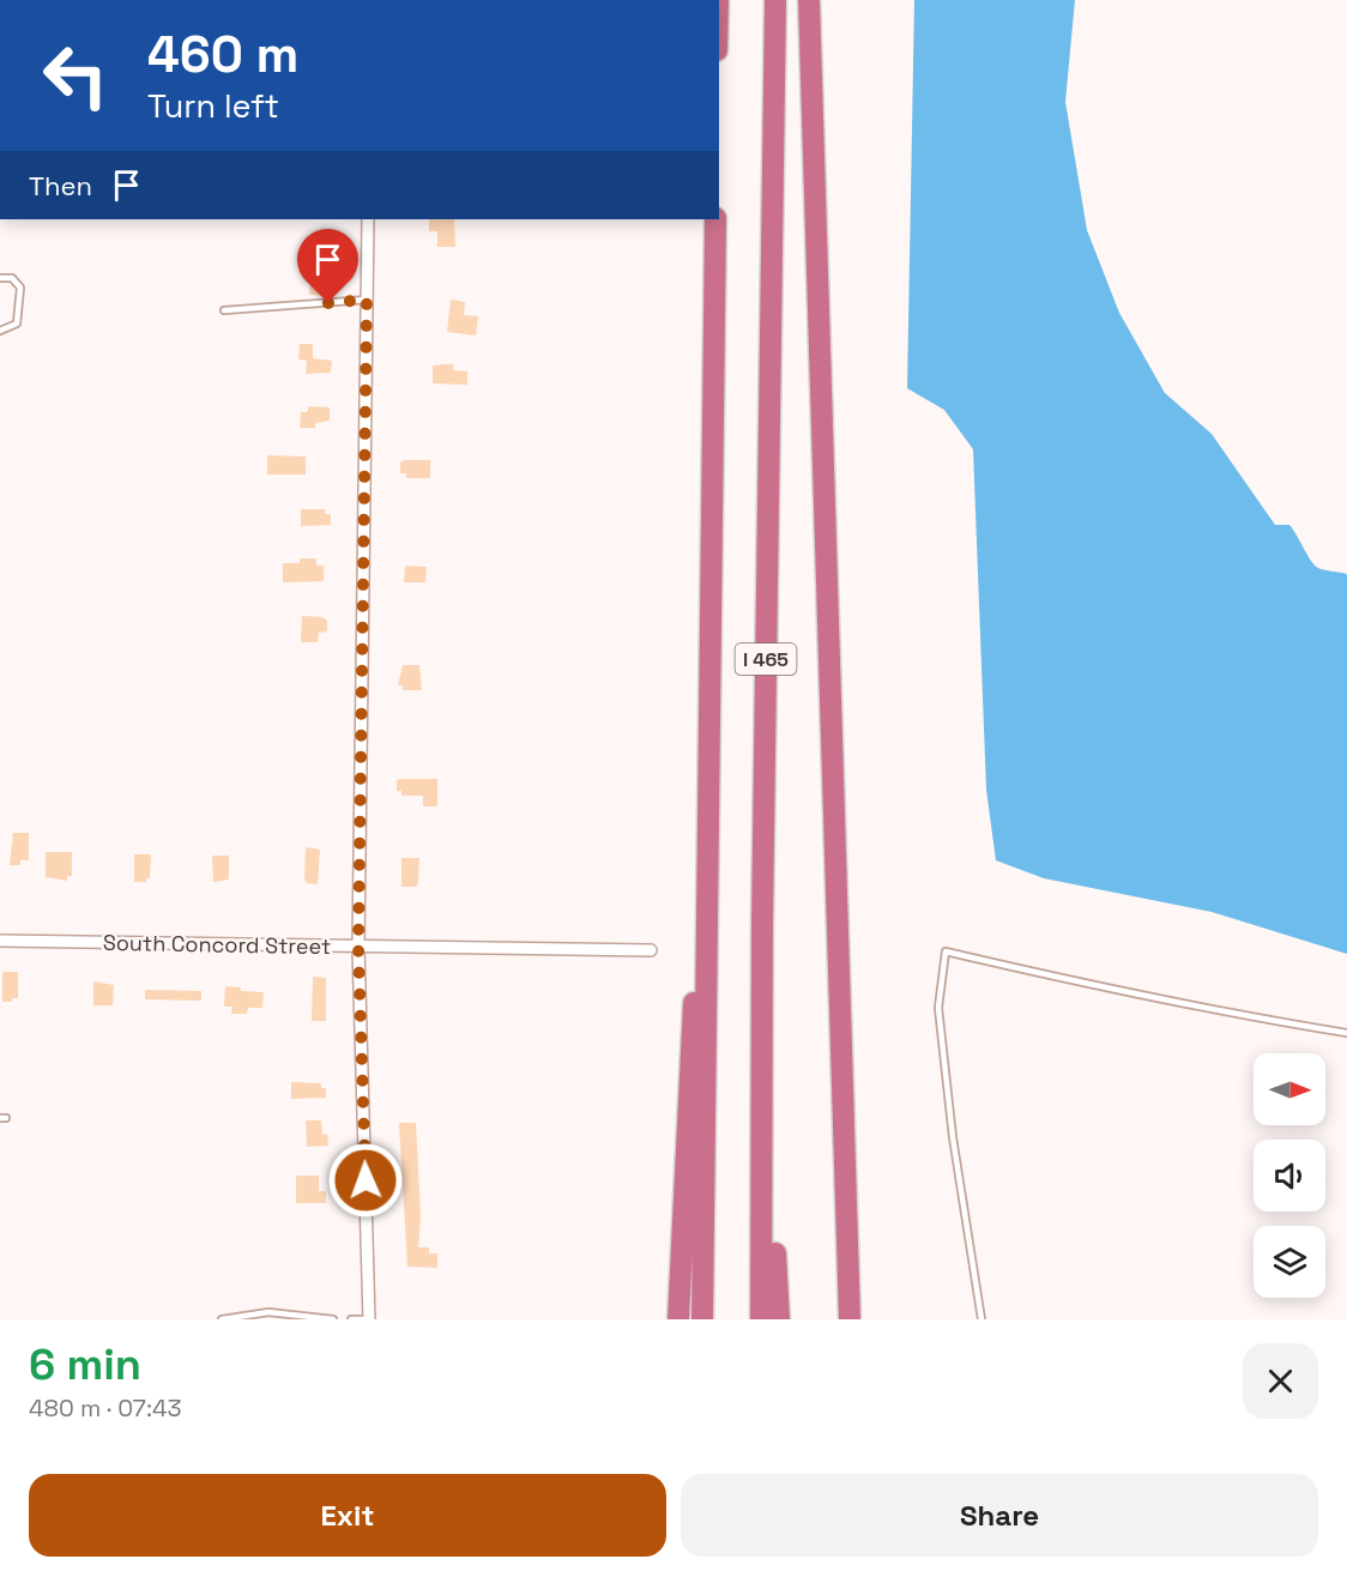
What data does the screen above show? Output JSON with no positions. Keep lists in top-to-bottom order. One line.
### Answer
{"streets":{"highway":["I 465"],"street":["South Concord Street"]},"north":"right","page":{"turn":["460 m","Turn left"],"then":"Then","heading":["6 min","480 m · 07:43"],"buttons":["Exit","Share"]}}
